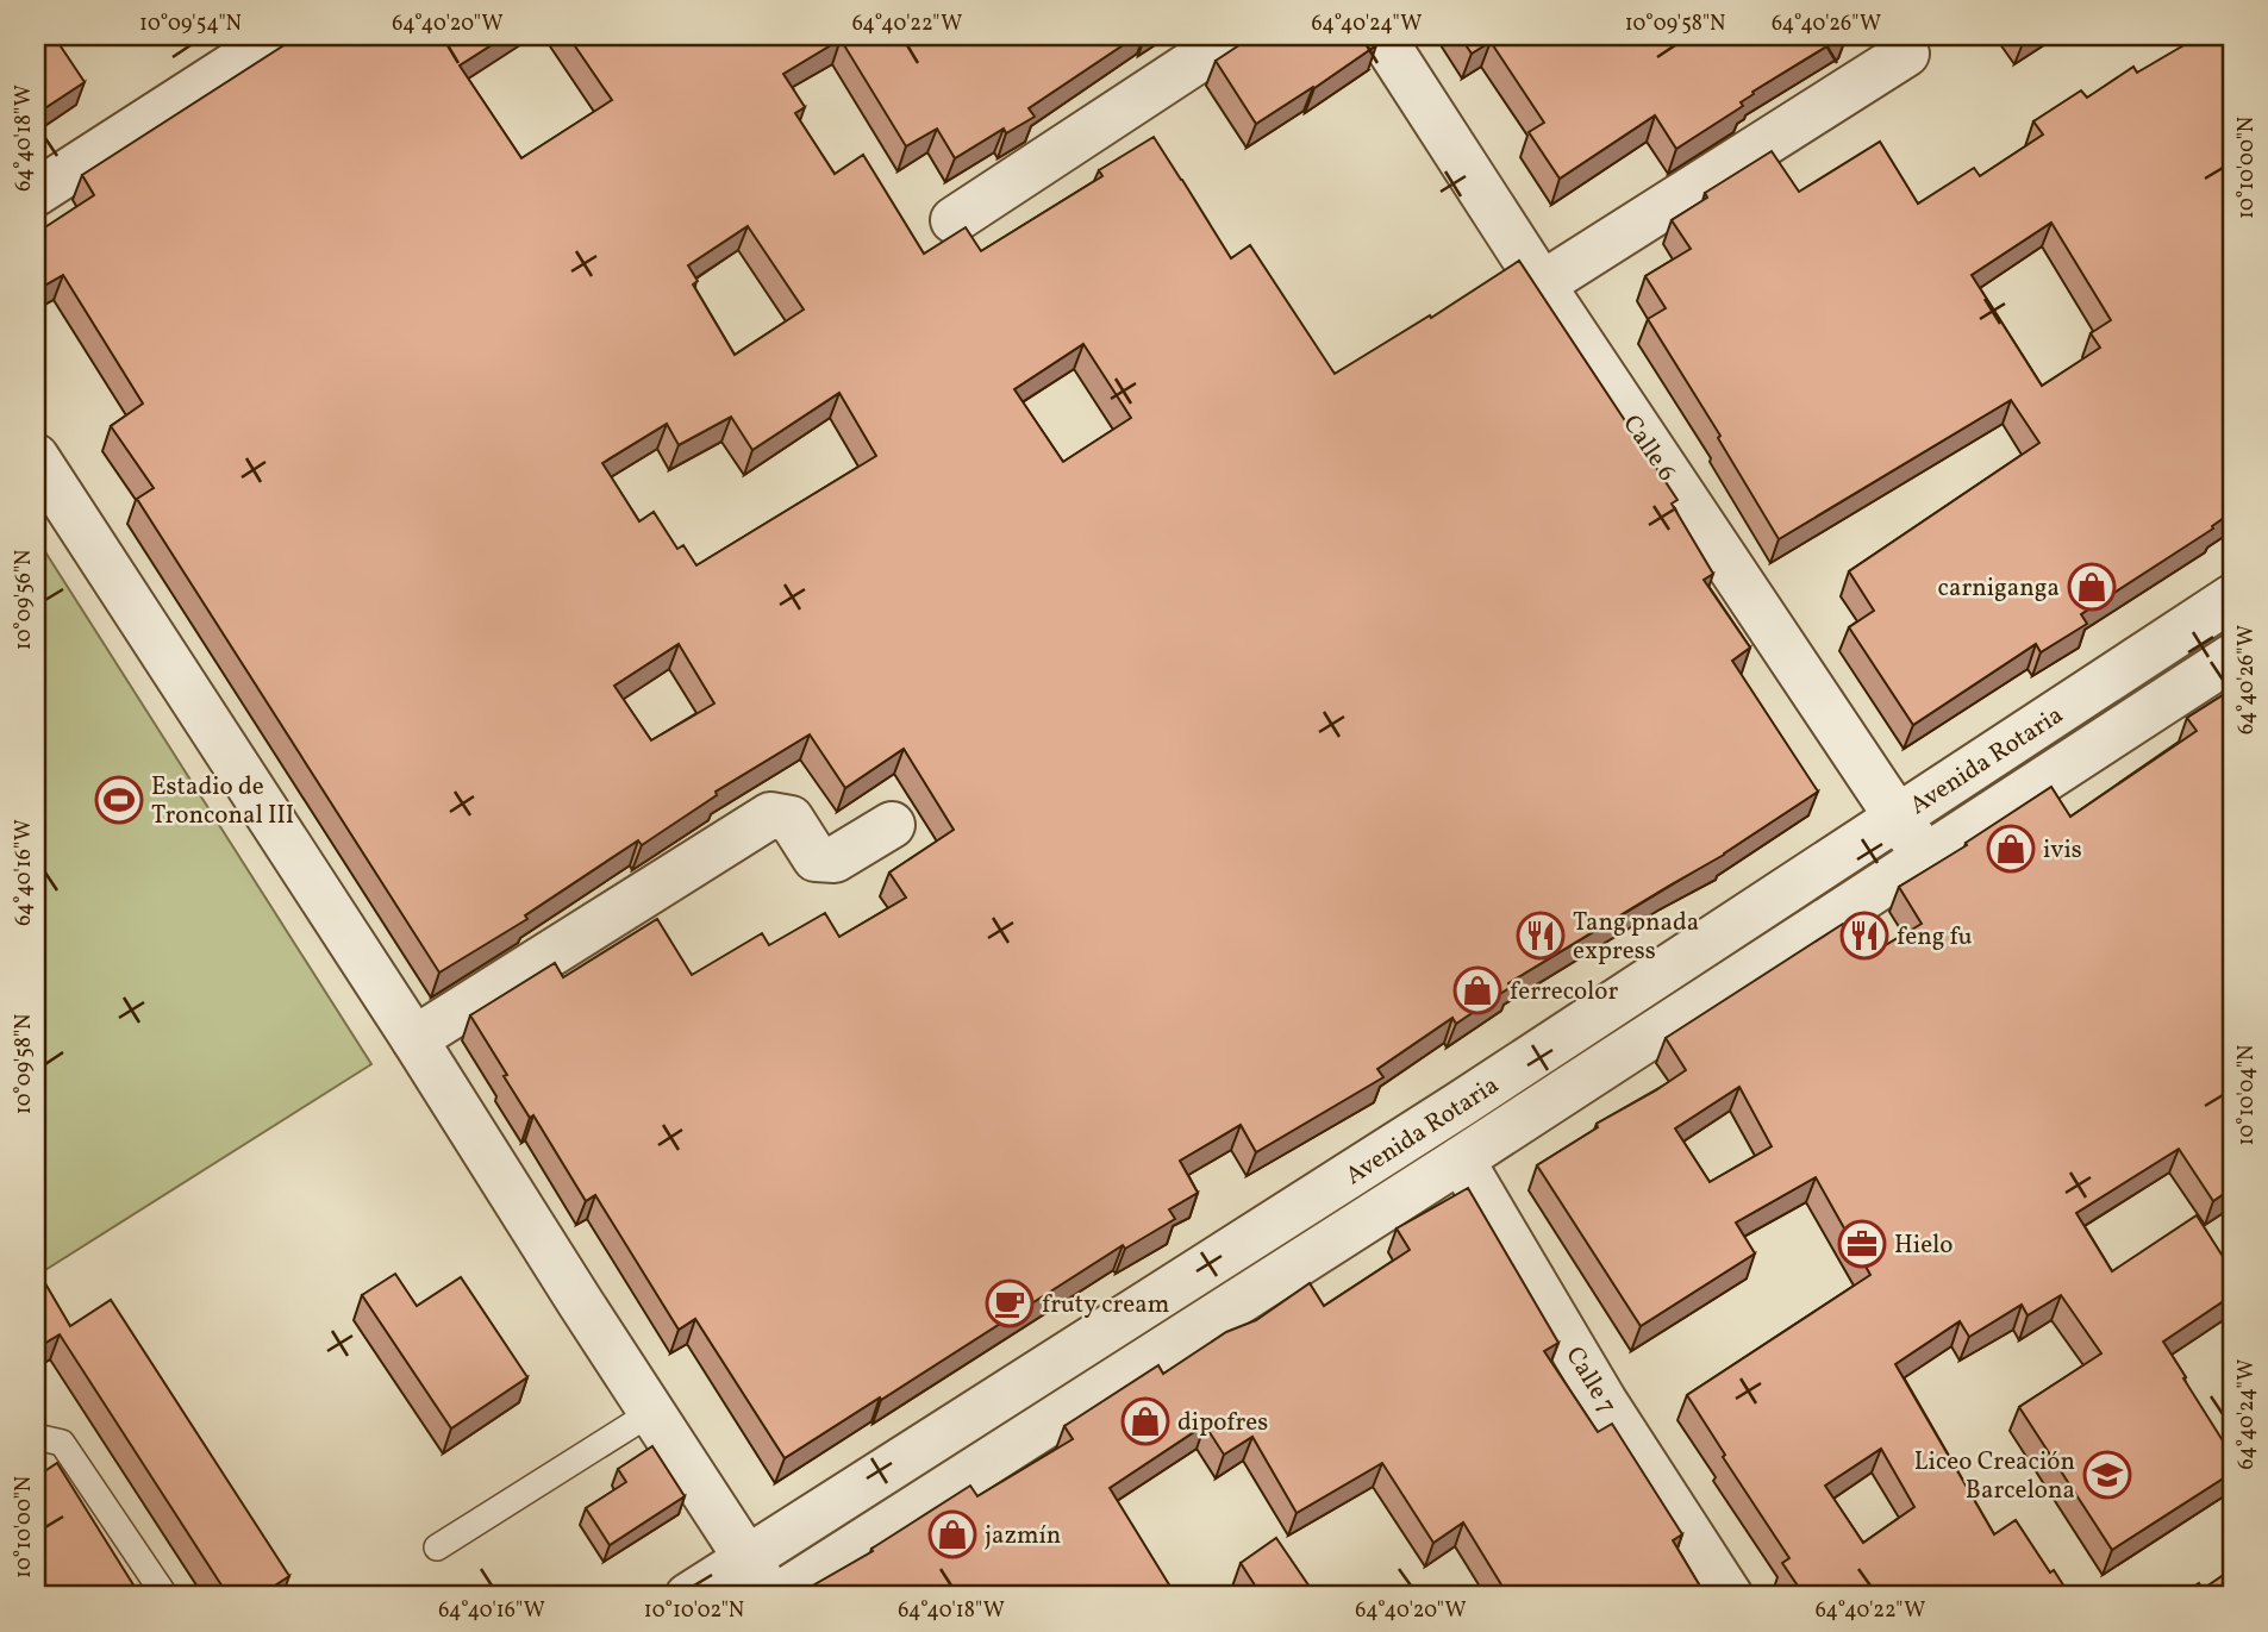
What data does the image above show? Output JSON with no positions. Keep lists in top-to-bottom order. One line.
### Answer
{"streets":{"street":["Calle 6","Avenida Rotaria","Calle 7"]},"crossings":[["Calle 6","Avenida Rotaria"],["Avenida Rotaria","Calle 7"]],"places":{"shop":["carniganga","ivis","ferrecolor","dipofres","jazmín"],"sports":["Estadio de Tronconal III"],"restaurant":["Tang pnada express","feng fu"],"office":["Hielo"],"cafe":["fruty cream"],"school or university":["Liceo Creación Barcelona"]},"coordinates":["10°09'54\"N","64°40'20\"W","64°40'22\"W","64°40'24\"W","10°09'58\"N","64°40'26\"W","64°40'18\"W","10°10'00\"N","10°09'56\"N","64°40'16\"W","10°10'04\"N","10°10'02\"N"]}
